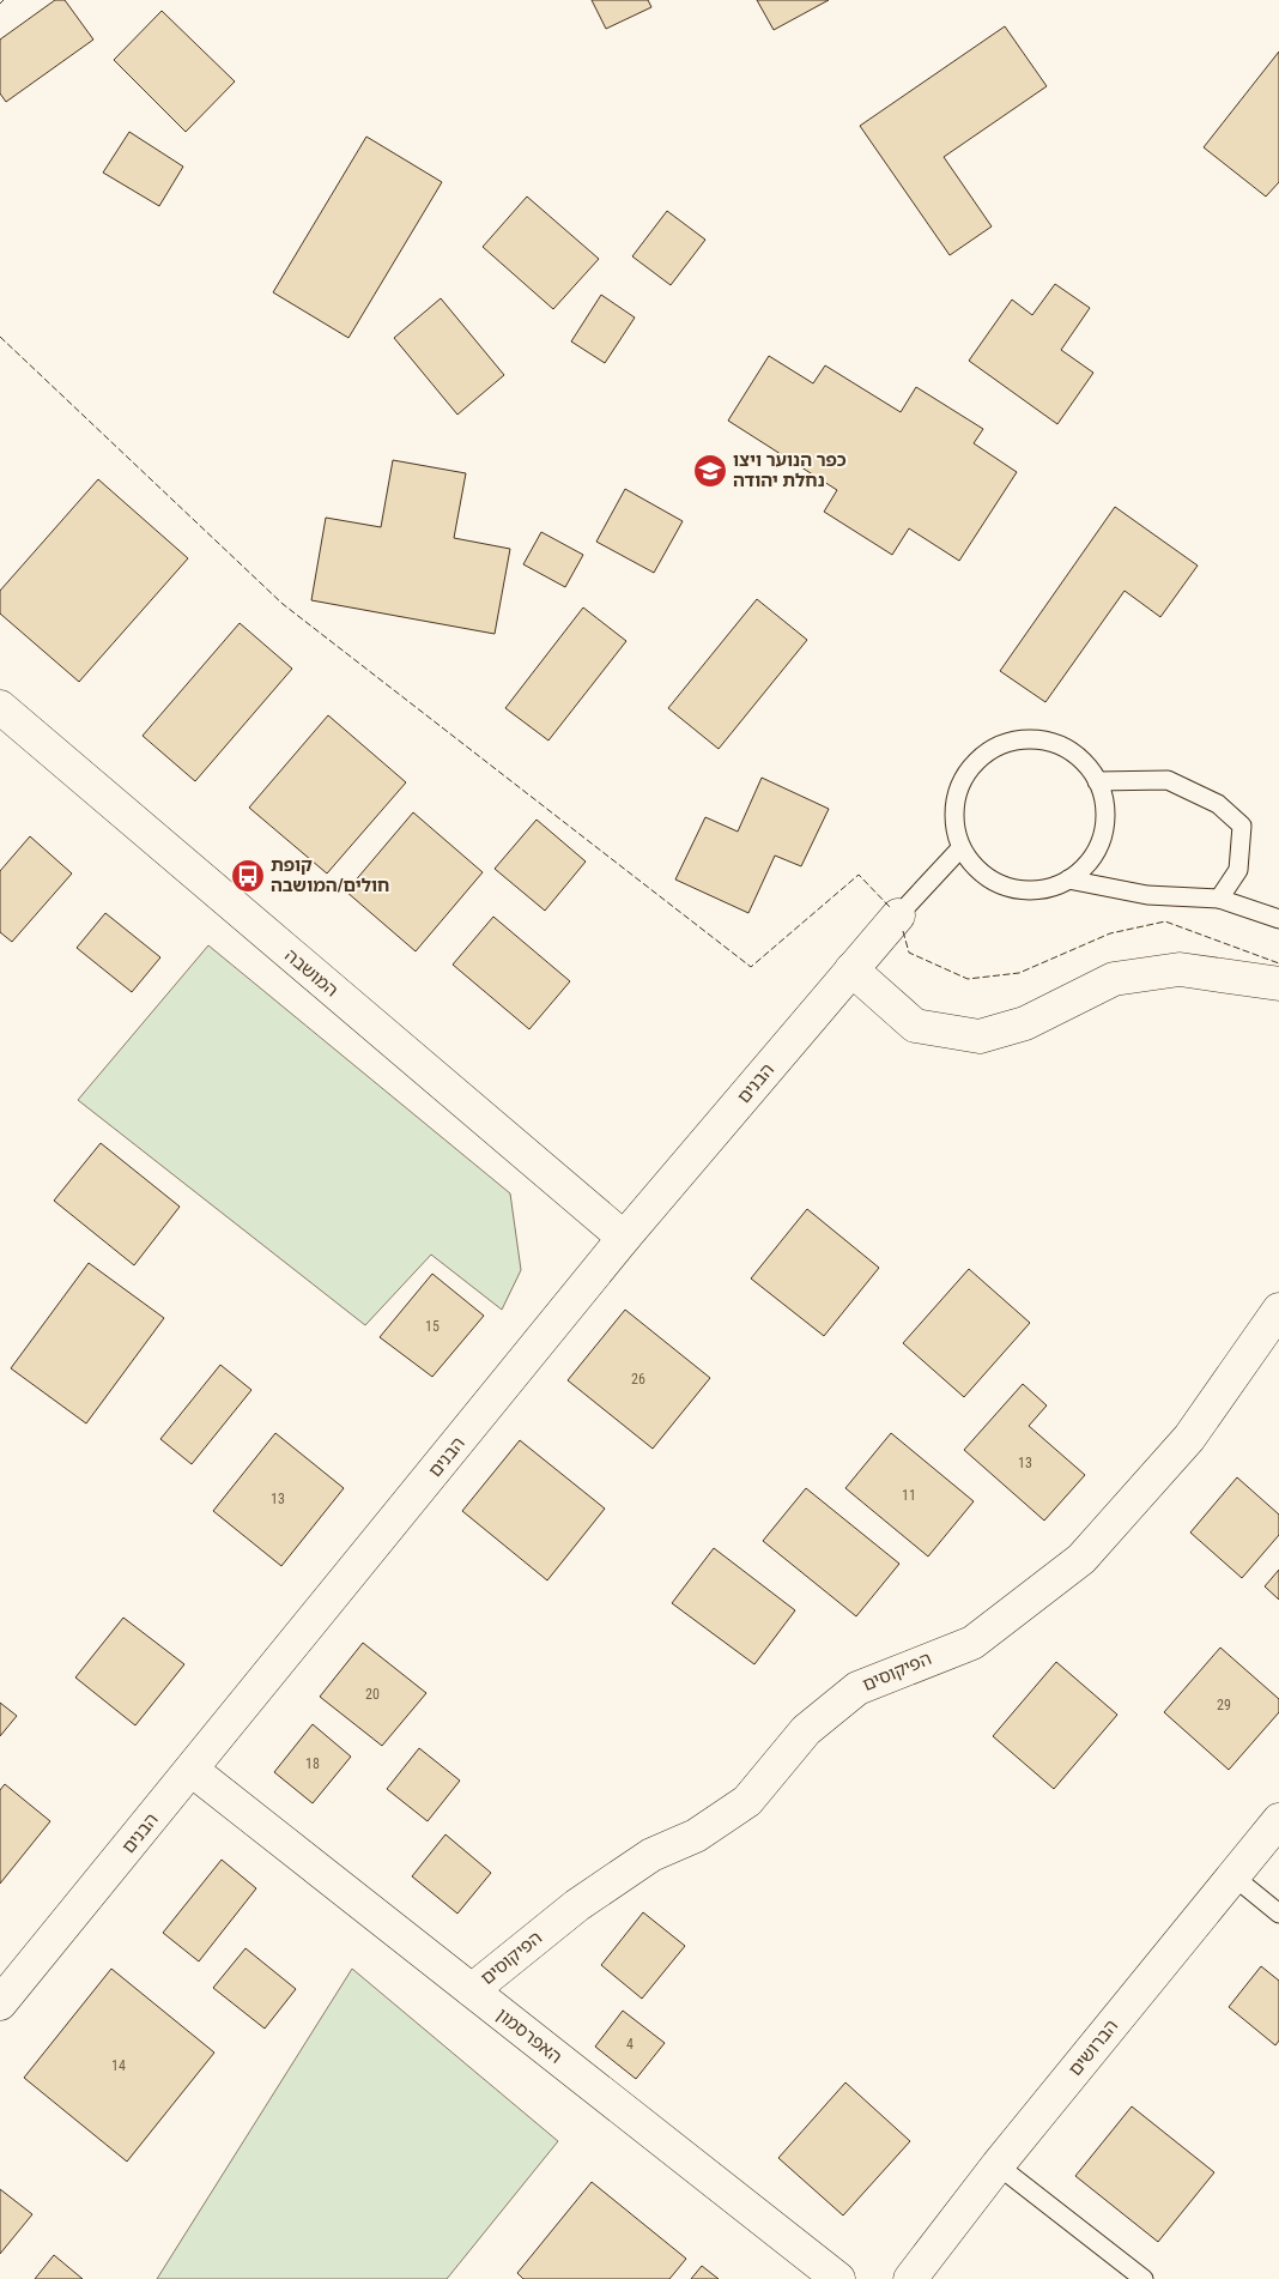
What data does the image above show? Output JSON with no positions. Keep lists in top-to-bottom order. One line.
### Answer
{"streets":{"street":["המושבה","הבנים","הפיקוסים","האפרסמון","הברושים"]},"crossings":[["המושבה","הבנים"],["הבנים","האפרסמון"],["הפיקוסים","האפרסמון"]],"places":{"school or university":["כפר הנוער ויצו נחלת יהודה"],"bus stop":["קופת חולים/המושבה"]},"house_numbers":["15","26","13","11","13","20","29","18","4","14"]}
